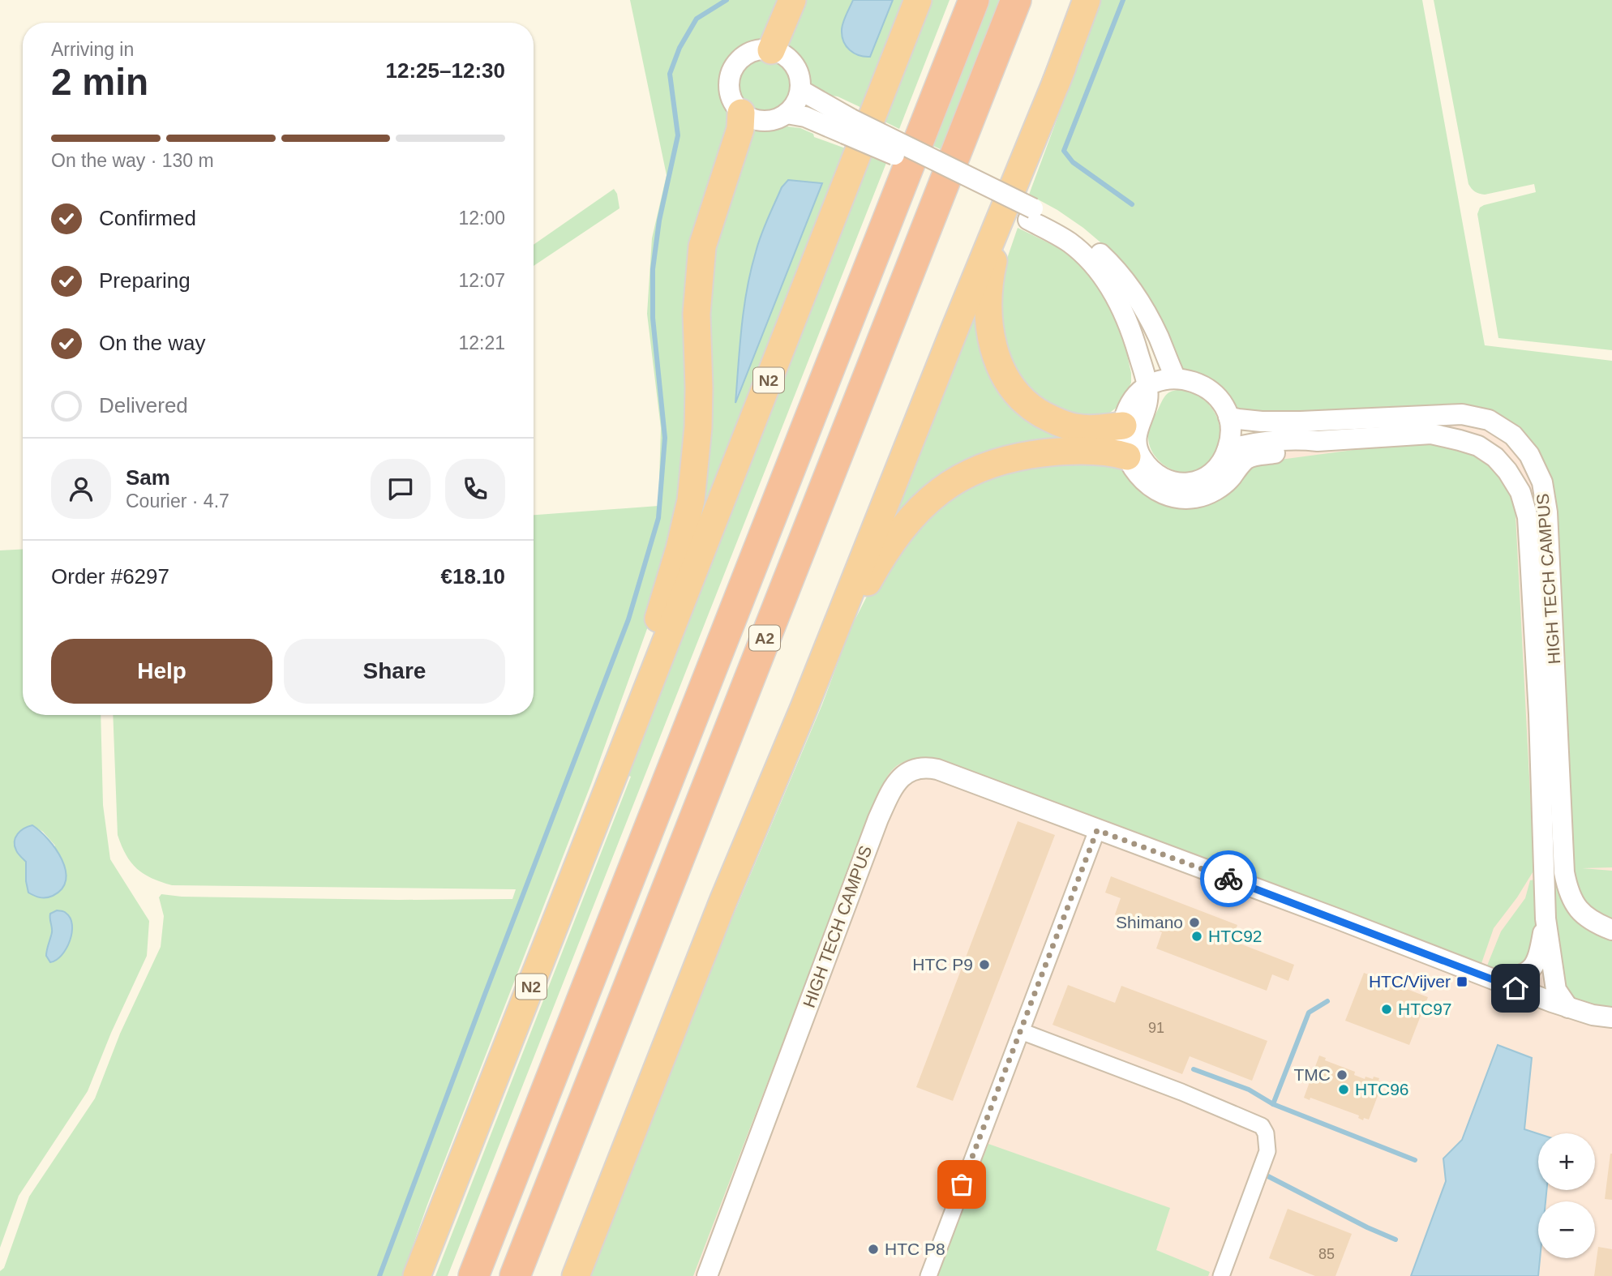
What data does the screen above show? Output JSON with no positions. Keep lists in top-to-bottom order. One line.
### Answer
{"streets":{"highway":["N2","A2"],"street":["HIGH TECH CAMPUS"]},"places":{"other":["Shimano","HTC92","HTC P9","HTC97","TMC","HTC96","HTC P8"],"transit":["HTC/Vijver"]},"house_numbers":["91","85"],"page":{"heading":["2 min","Arriving in","12:25–12:30"],"panel":["Sam","Courier · 4.7","Order #6297","€18.10"],"bar":"On the way · 130 m","list":[["Confirmed","12:00"],["Preparing","12:07"],["On the way","12:21"],"Delivered"],"buttons":["Help","Share"],"map_buttons":["+","−"]}}
